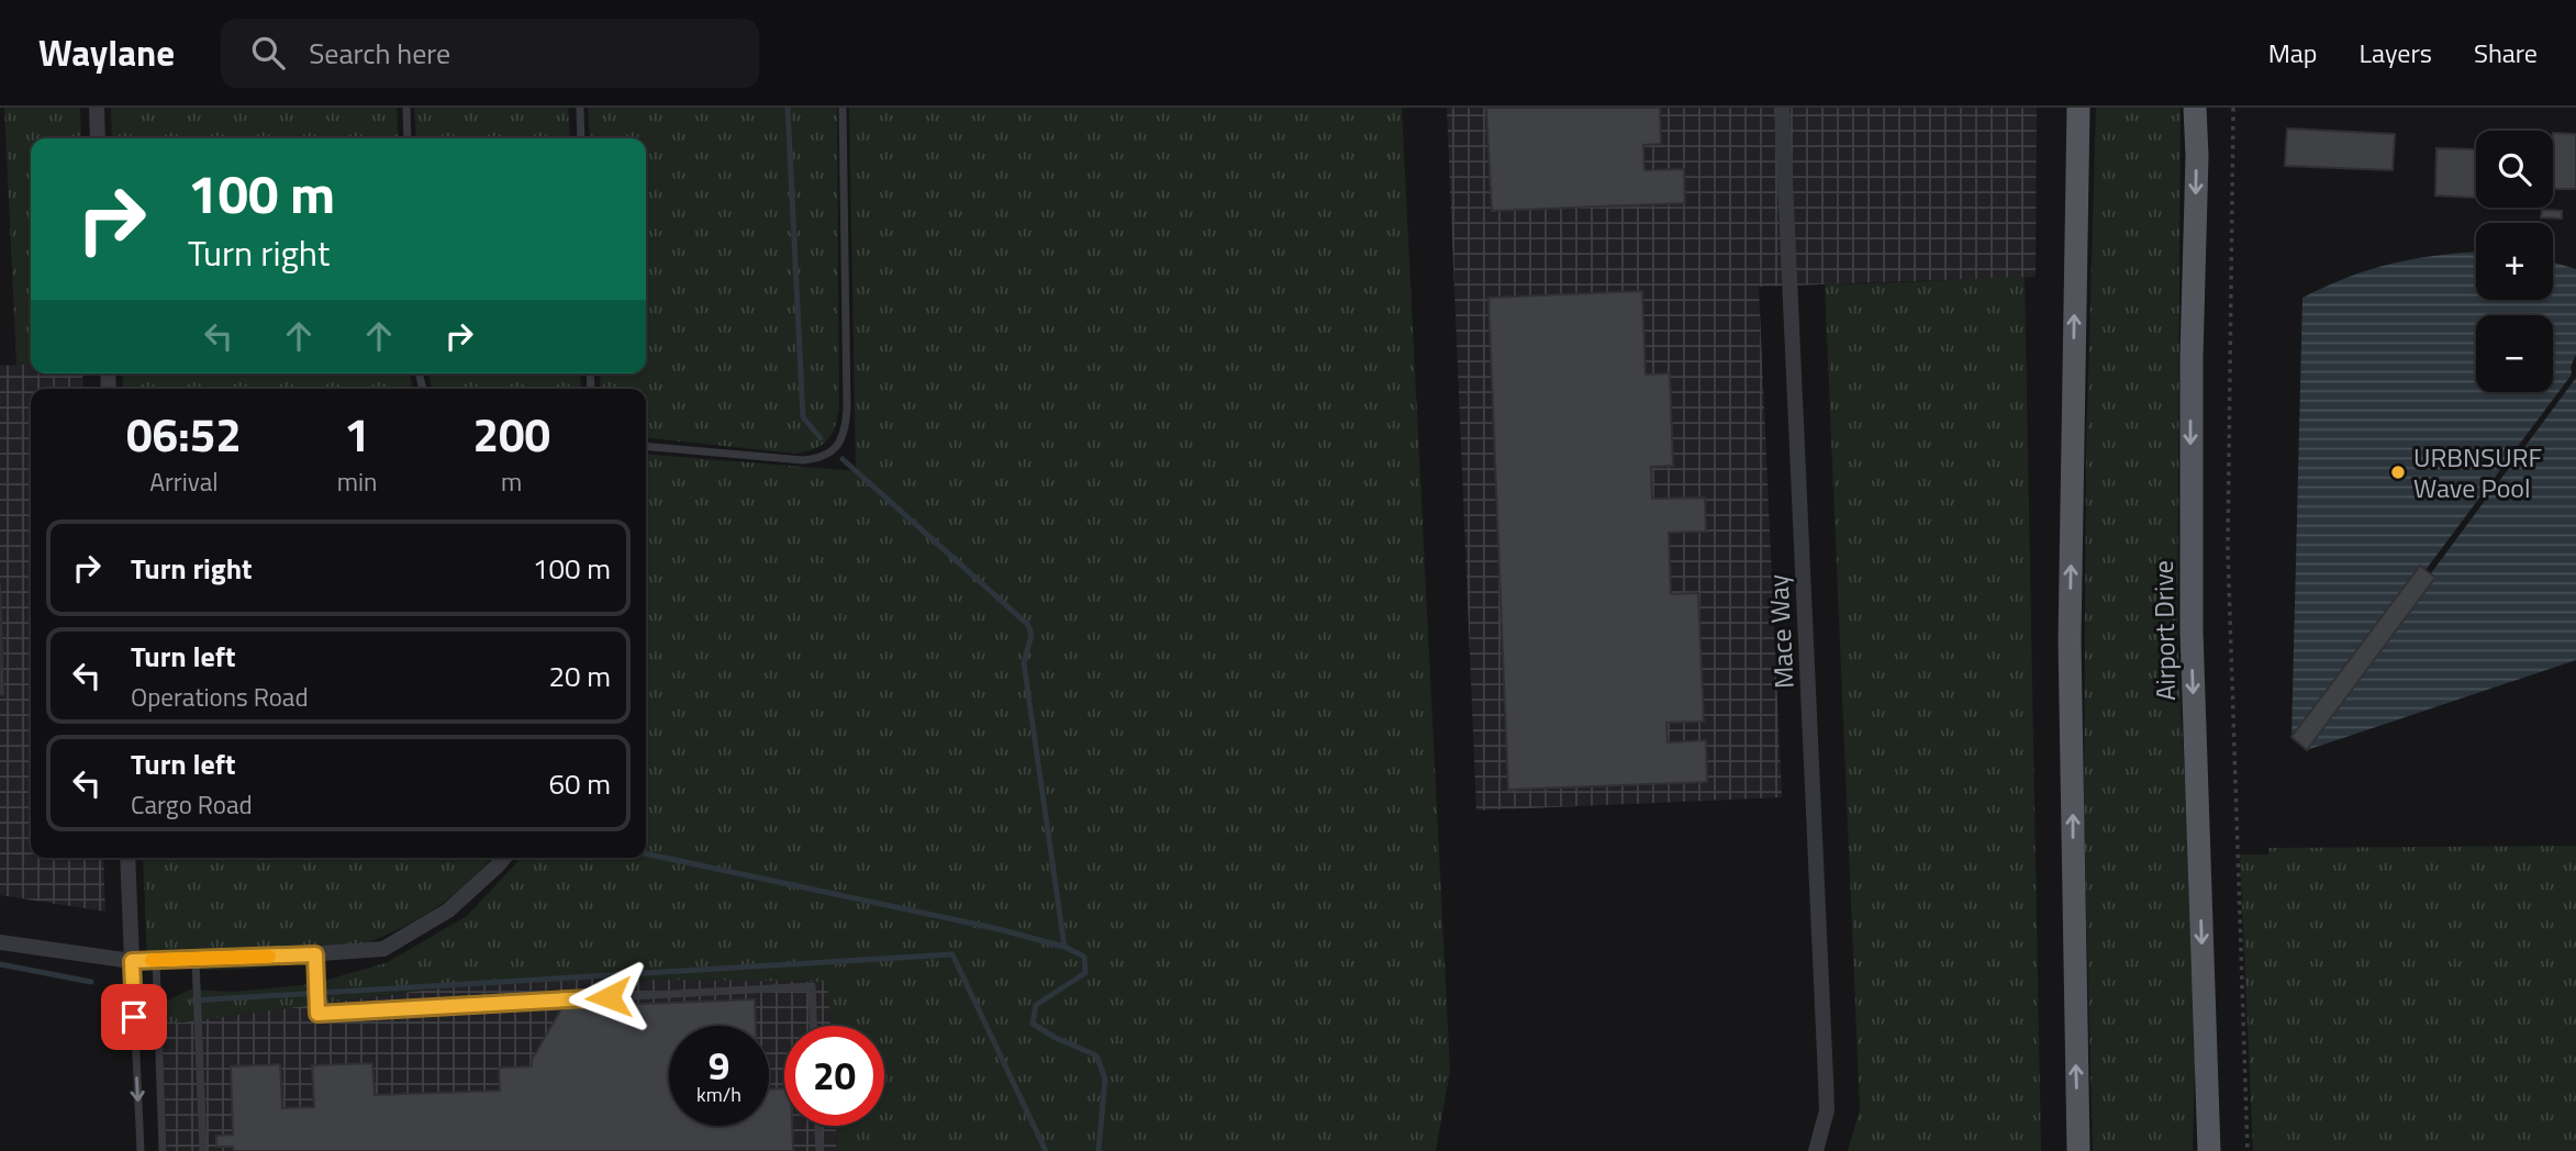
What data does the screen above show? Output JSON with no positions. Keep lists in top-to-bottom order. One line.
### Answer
{"streets":{"main road":["Airport Drive"],"street":["Mace Way"]},"places":["URBNSURF Wave Pool"],"page":{"header":"Waylane","search":"Search here","nav":["Map","Layers","Share"],"map_buttons":["+","−"],"turn":["100 m","Turn right"],"eta":["06:52","Arrival","1","min","200","m"],"list":[{"name":"Turn right","value":"100 m"},{"name":"Turn left","note":"Operations Road","value":"20 m"},{"name":"Turn left","note":"Cargo Road","value":"60 m"}],"speed":"9 km/h","limit":"20"}}
